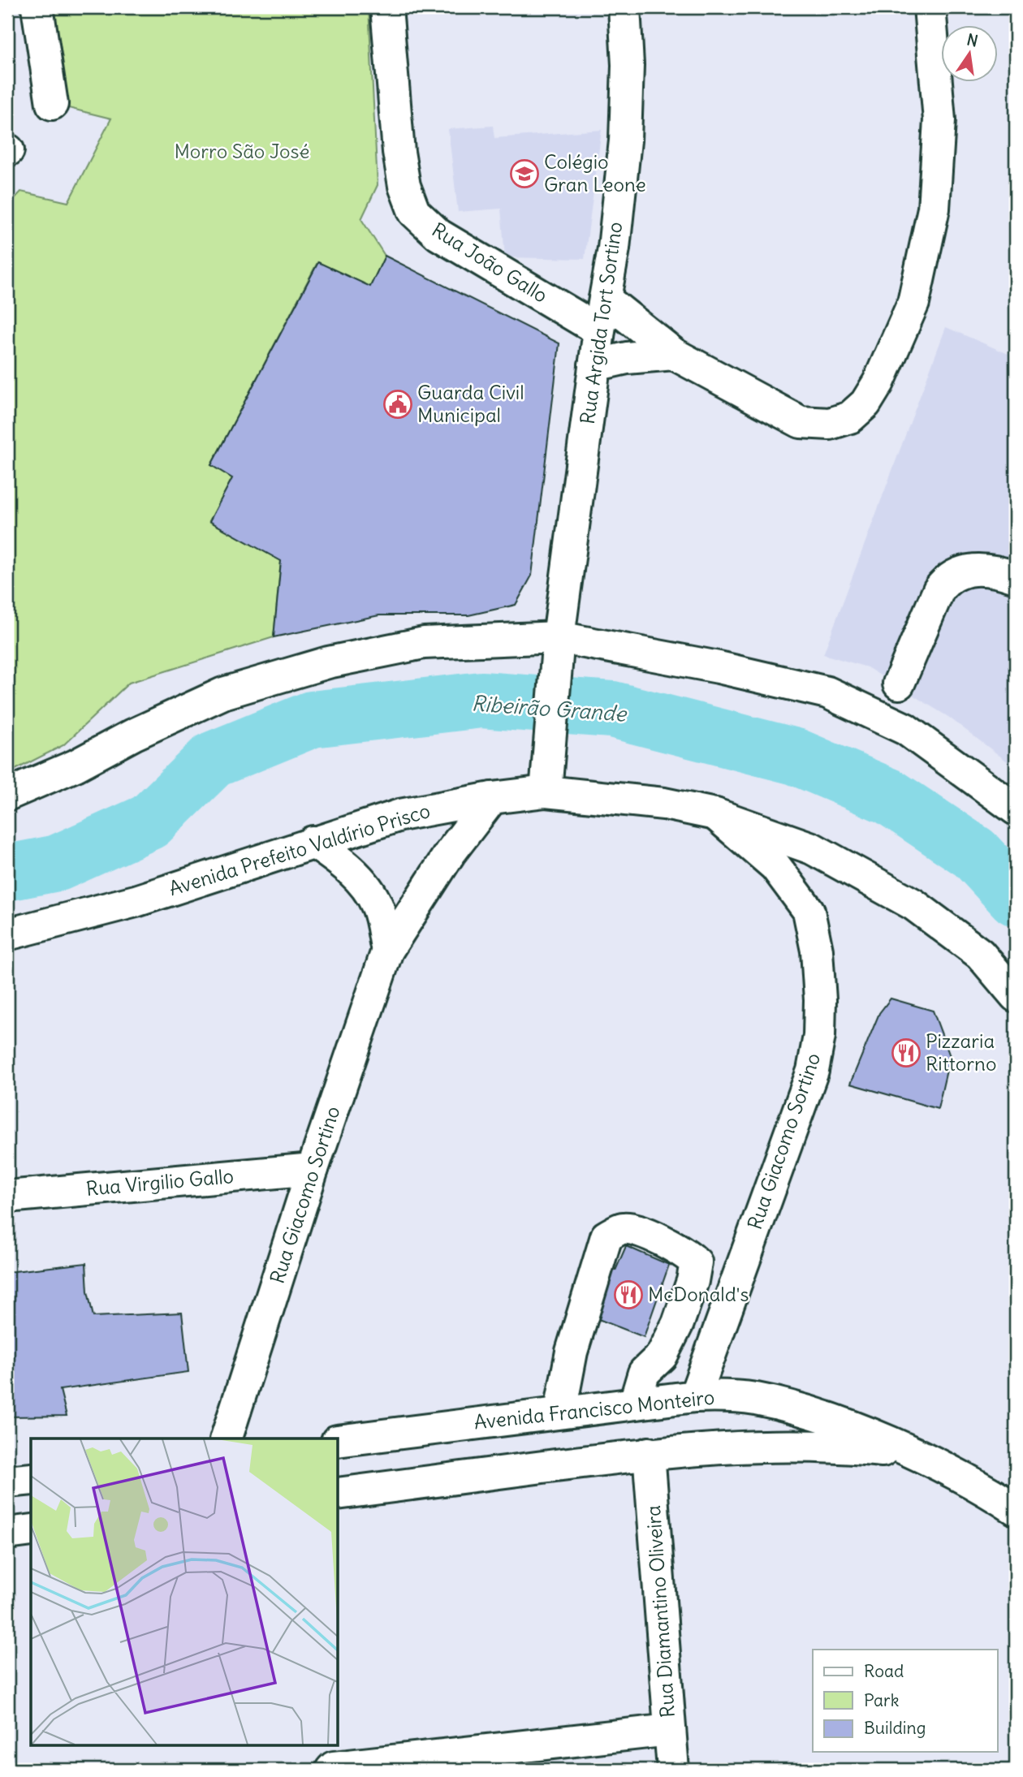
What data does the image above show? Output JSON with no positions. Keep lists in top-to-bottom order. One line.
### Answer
{"streets":{"street":["Rua João Gallo","Rua Argida Tort Sortino","Avenida Prefeito Valdírio Prisco","Rua Giacomo Sortino","Rua Virgilio Gallo","Avenida Francisco Monteiro","Rua Diamantino Oliveira"]},"crossings":[["Rua João Gallo","Rua Argida Tort Sortino"],["Rua Argida Tort Sortino","Avenida Prefeito Valdírio Prisco"],["Avenida Prefeito Valdírio Prisco","Rua Giacomo Sortino"],["Rua Giacomo Sortino","Rua Virgilio Gallo"],["Rua Giacomo Sortino","Avenida Francisco Monteiro"],["Avenida Francisco Monteiro","Rua Diamantino Oliveira"]],"water":["Ribeirão Grande"],"parks":["Morro São José"],"places":{"school or university":["Colégio Gran Leone"],"public building":["Guarda Civil Municipal"],"restaurant":["Pizzaria Rittorno","McDonald's"]},"legend":["Road","Park","Building"],"north":"top"}
